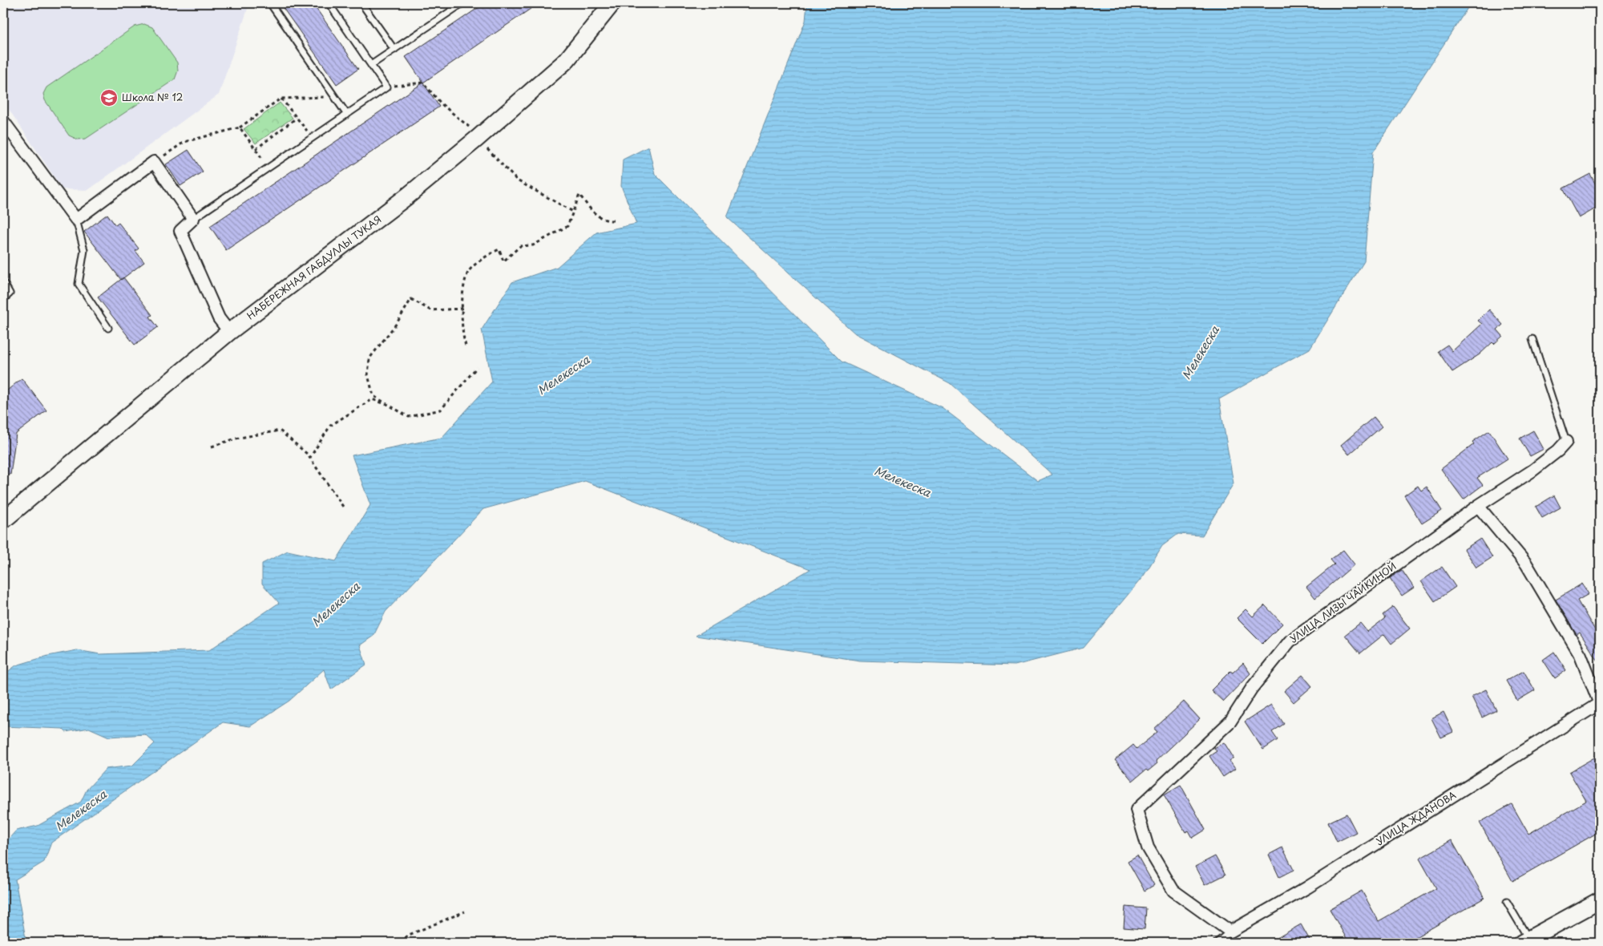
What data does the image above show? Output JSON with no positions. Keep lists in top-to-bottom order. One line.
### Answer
{"streets":{"main road":["НАБЕРЕЖНАЯ ГАБДУЛЛЫ ТУКАЯ"],"street":["УЛИЦА ЛИЗЫ ЧАЙКИНОЙ","УЛИЦА ЖДАНОВА"]},"crossings":[["УЛИЦА ЛИЗЫ ЧАЙКИНОЙ","УЛИЦА ЖДАНОВА"]],"water":["Мелекеска"],"places":{"school or university":["Школа № 12"]}}
